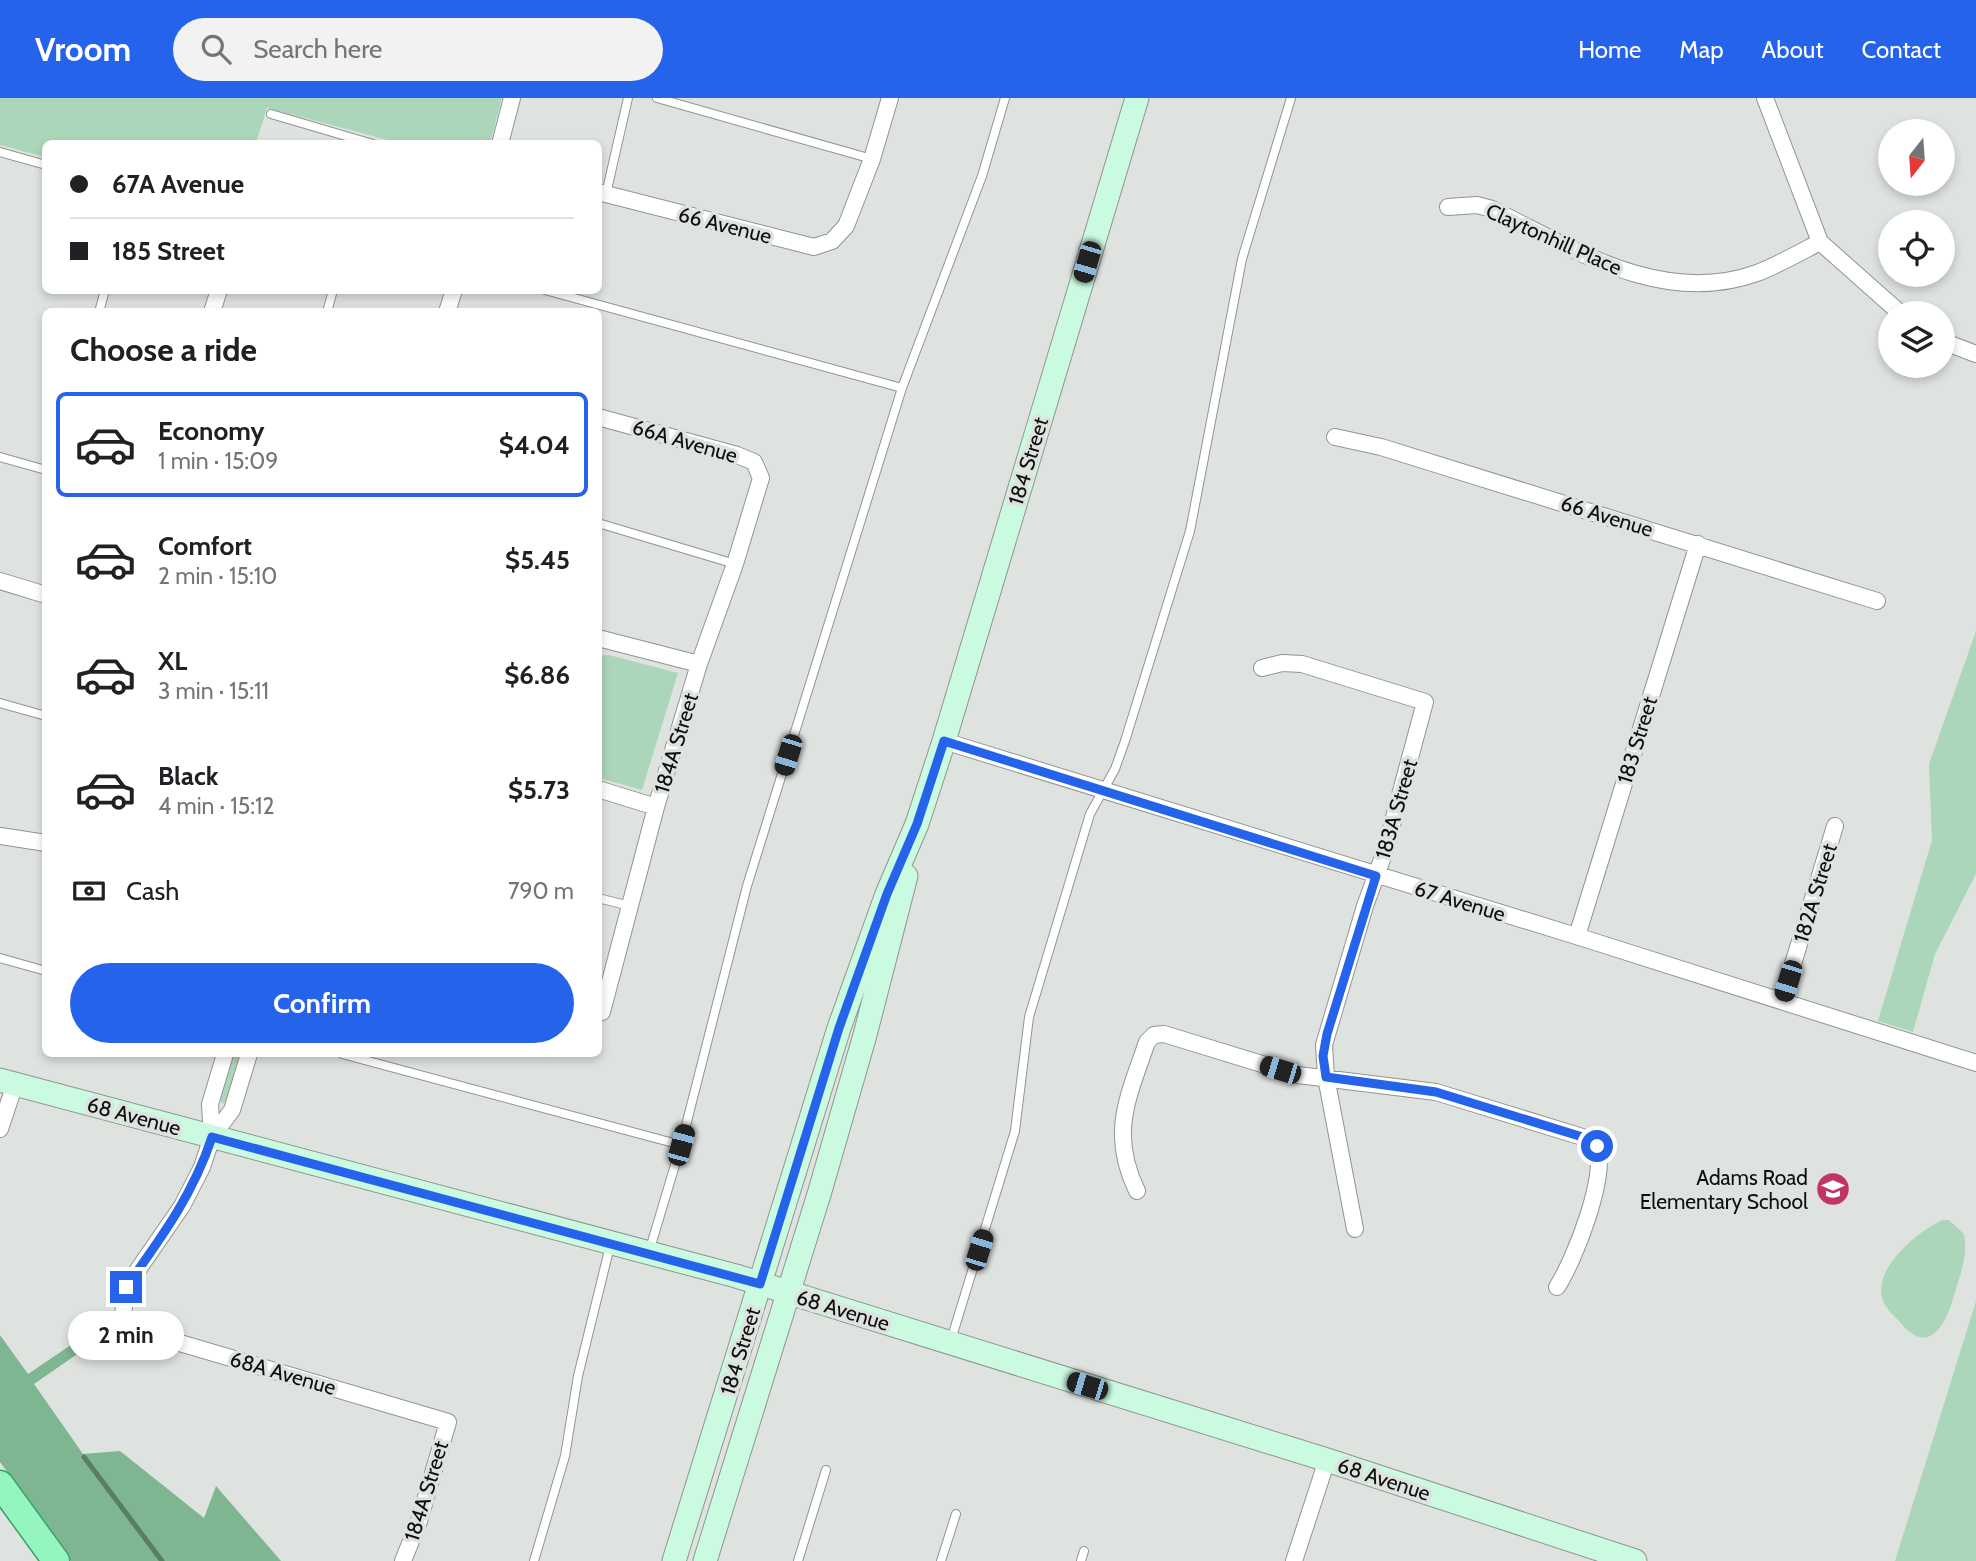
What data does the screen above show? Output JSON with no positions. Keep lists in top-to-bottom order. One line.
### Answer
{"streets":{"main road":["184 Street","68 Avenue"],"street":["66 Avenue","Claytonhill Place","66A Avenue","183 Street","184A Street","183A Street","182A Street","67 Avenue","68A Avenue"]},"crossings":[["66 Avenue","183 Street"],["66A Avenue","184A Street"],["184 Street","67 Avenue"],["184 Street","68 Avenue"],["183 Street","67 Avenue"],["184A Street","68A Avenue"],["183A Street","67 Avenue"],["182A Street","67 Avenue"],["68 Avenue","68A Avenue"]],"places":{"school or university":["Adams Road Elementary School"]},"north":"bottom","page":{"header":"Vroom","search":"Search here","nav":["Home","Map","About","Contact"],"banner":["67A Avenue","185 Street"],"heading":"Choose a ride","list":[{"name":"Economy","note":"1 min · 15:09","value":"$4.04"},{"name":"Comfort","note":"2 min · 15:10","value":"$5.45"},{"name":"XL","note":"3 min · 15:11","value":"$6.86"},{"name":"Black","note":"4 min · 15:12","value":"$5.73"}],"pay":["Cash","790 m"],"buttons":"Confirm","bubble":"2 min"}}
